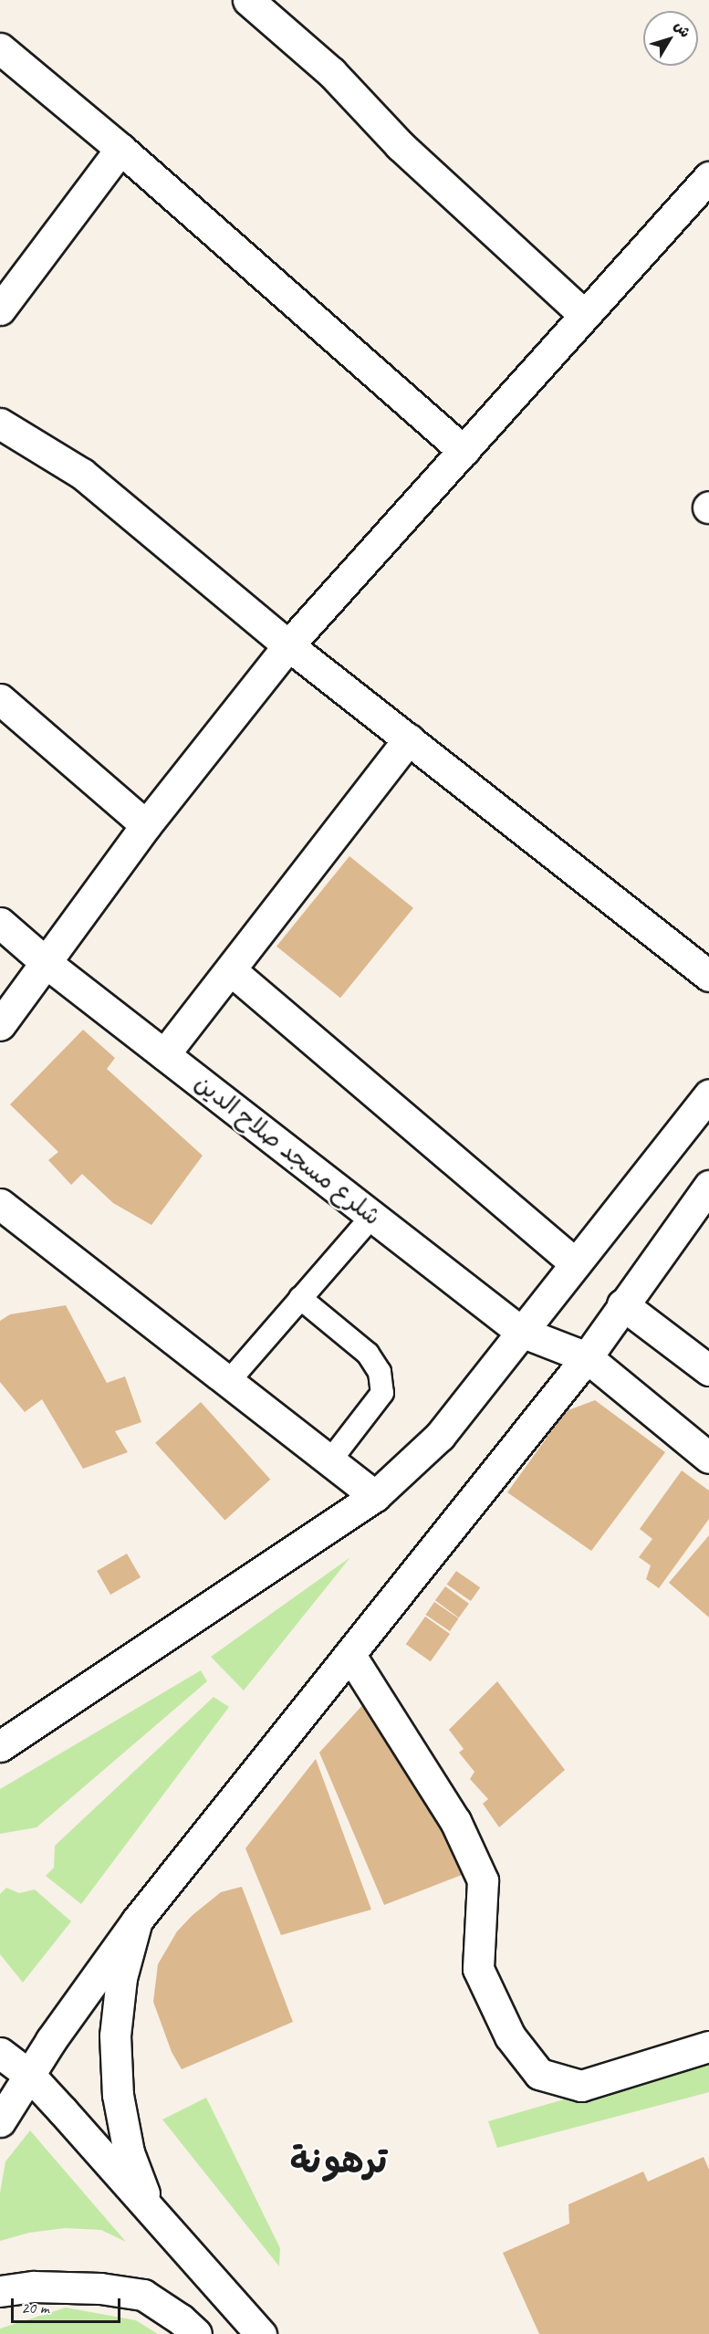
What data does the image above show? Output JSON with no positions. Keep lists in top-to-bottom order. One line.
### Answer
{"streets":{"main road":["شلرع مسجد صلاح الدين"]},"districts":["ترهونة"],"scale_bar":"20 m","north":"top right"}
